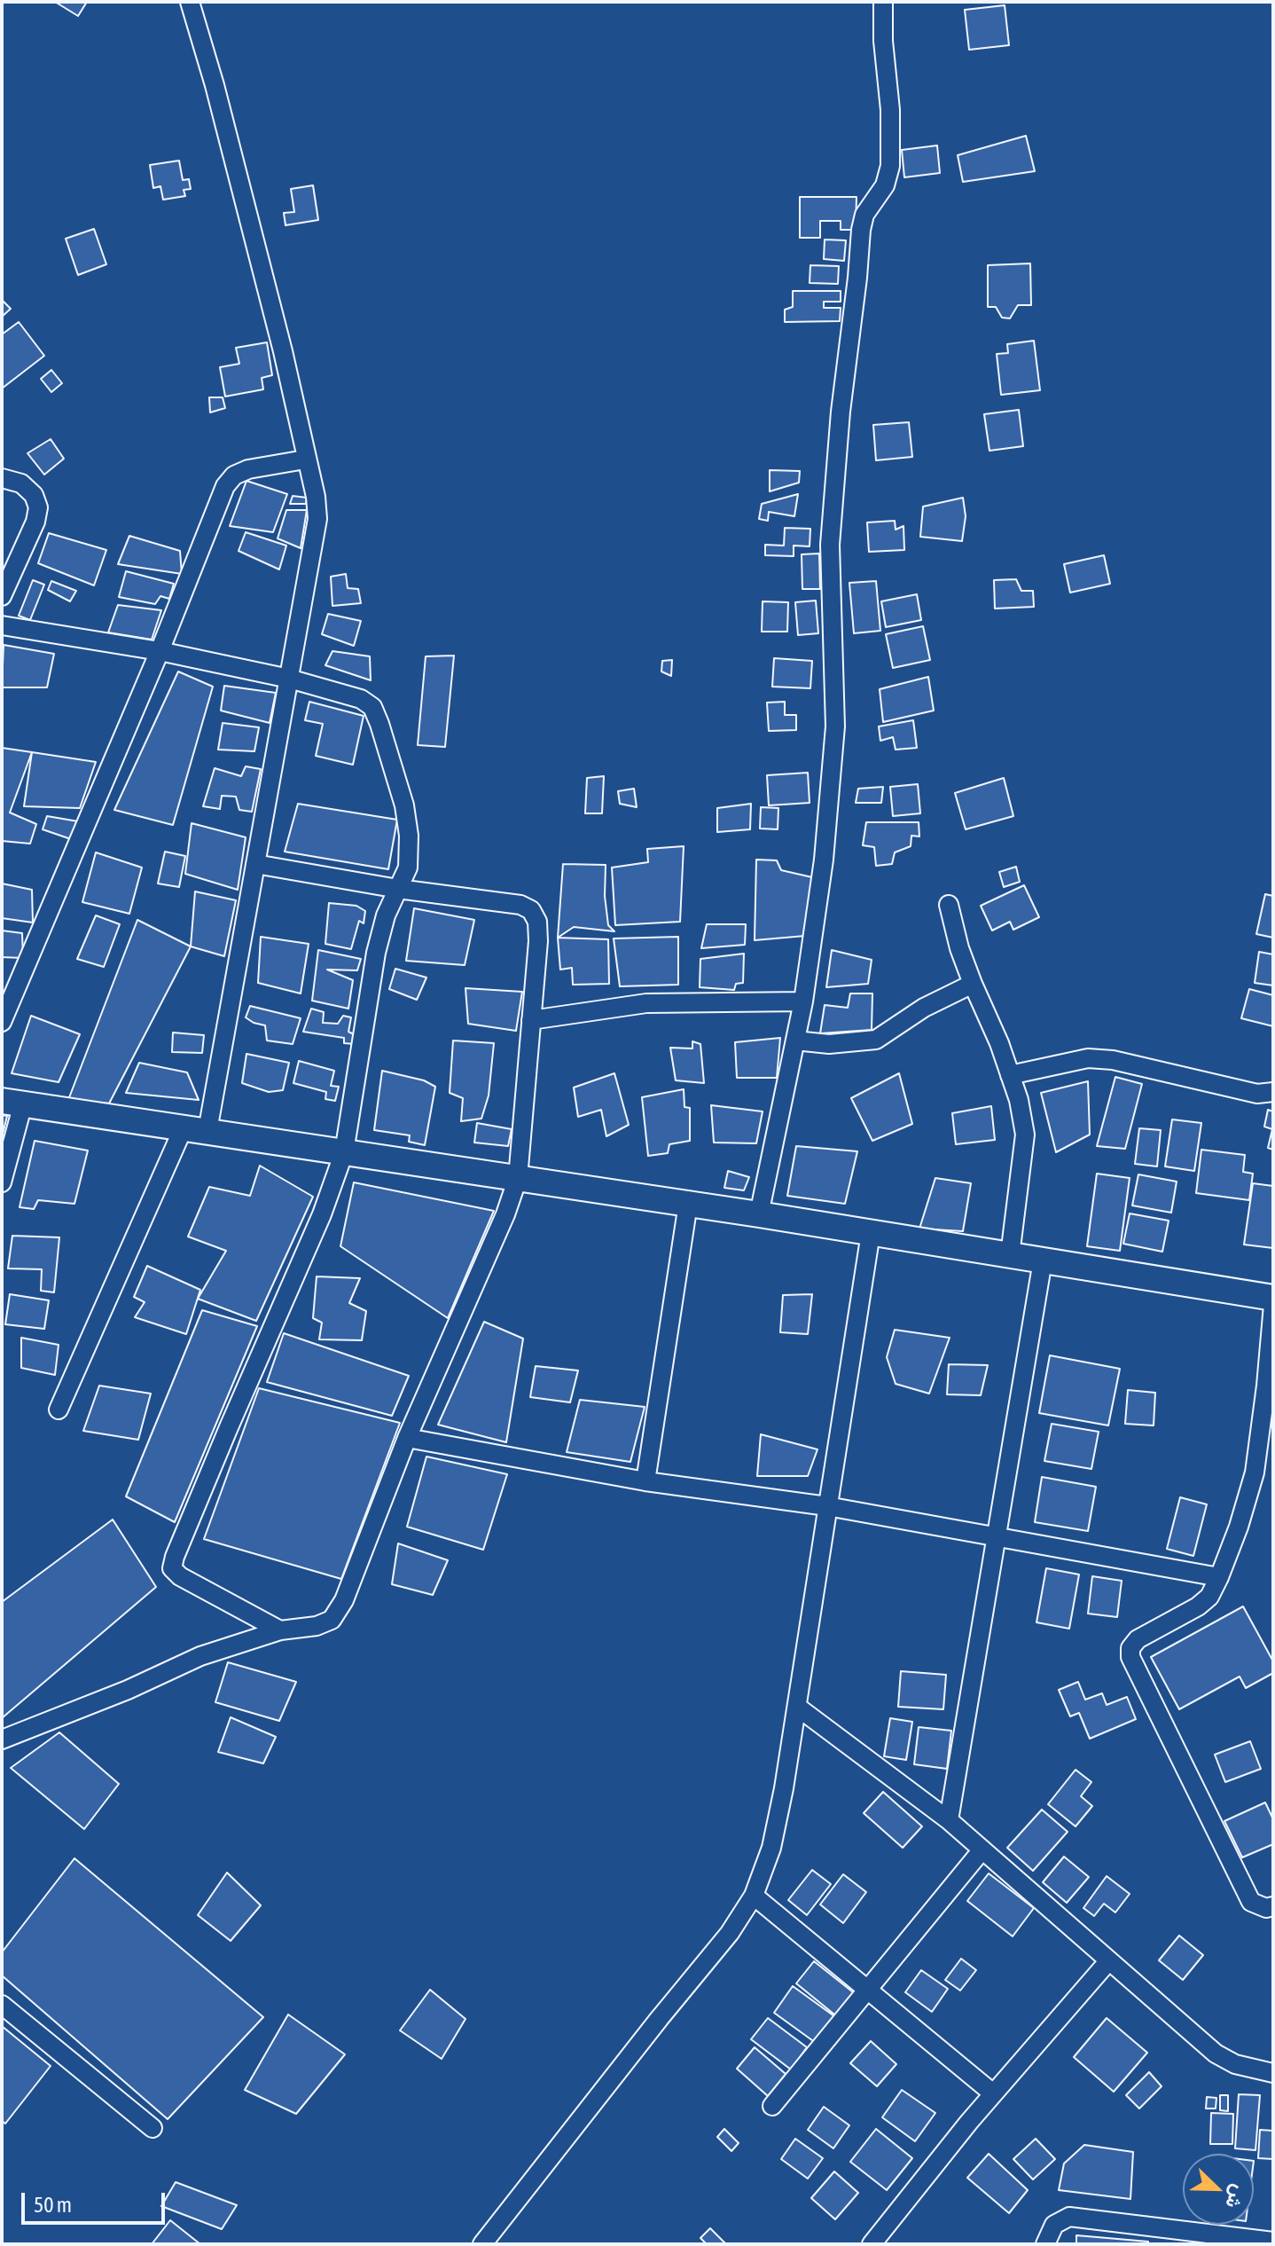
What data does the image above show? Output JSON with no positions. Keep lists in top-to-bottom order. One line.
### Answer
{"scale_bar":"50 m","north":"bottom right"}
